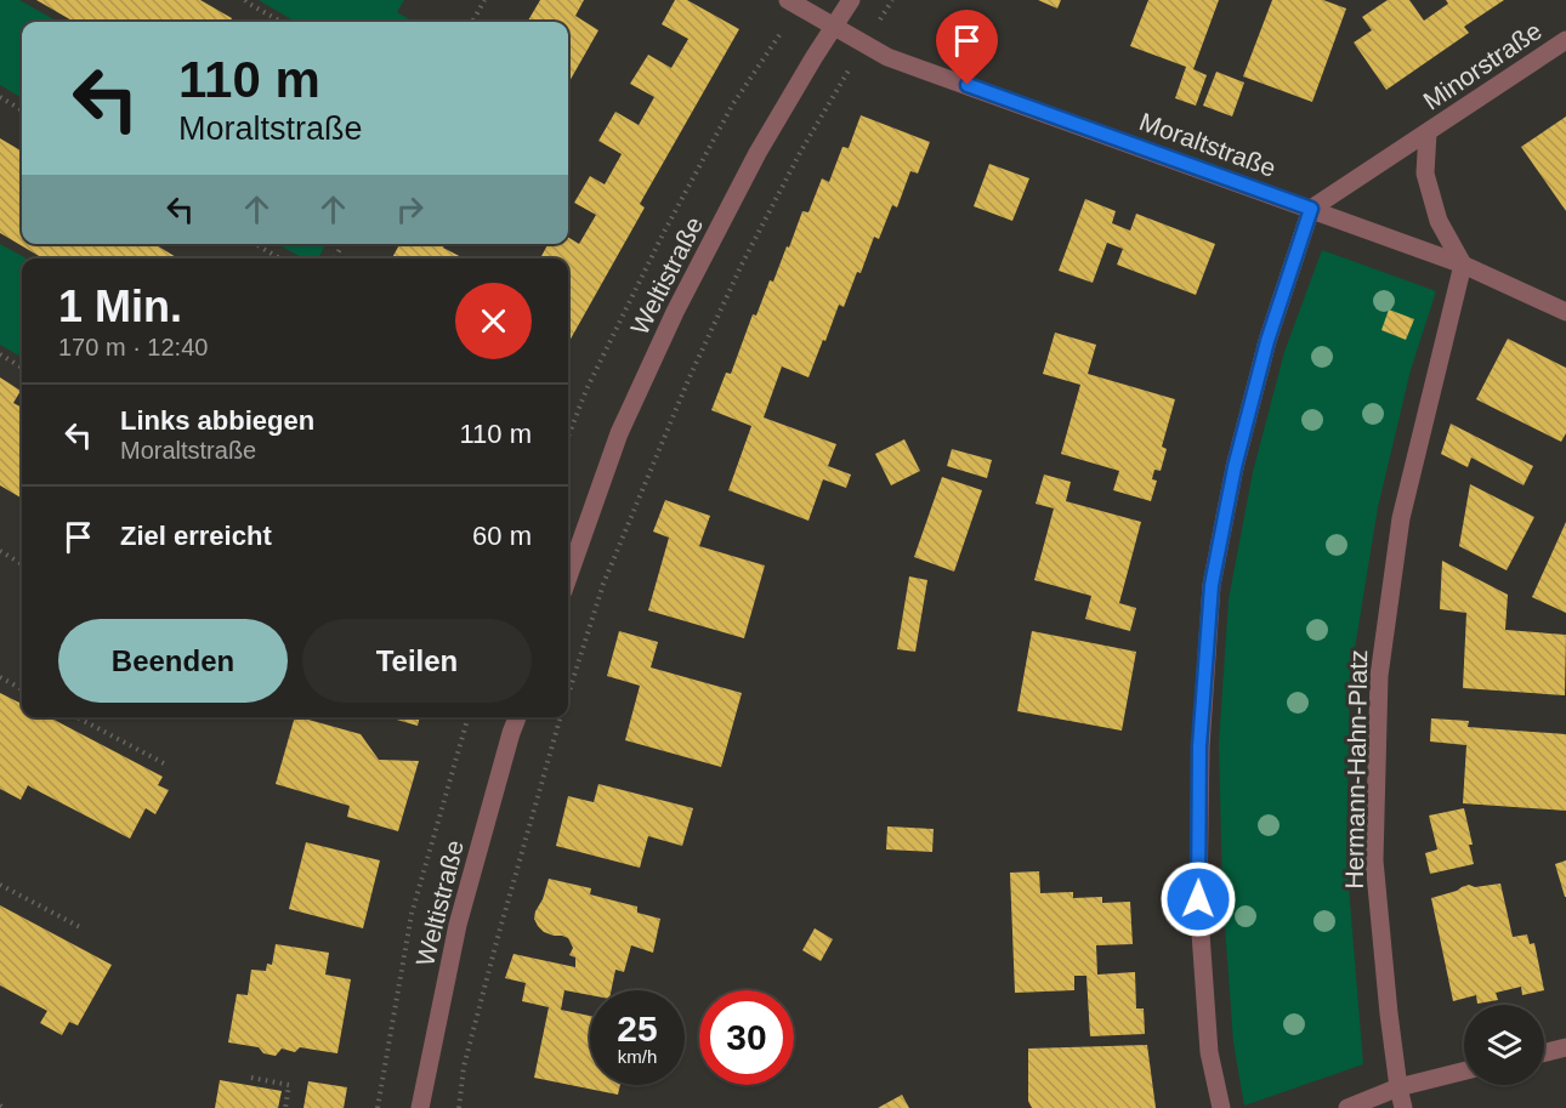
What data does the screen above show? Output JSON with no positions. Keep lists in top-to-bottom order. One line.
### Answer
{"streets":{"street":["Minorstraße","Moraltstraße","Weltistraße","Hermann-Hahn-Platz"]},"crossings":[["Minorstraße","Moraltstraße"],["Minorstraße","Hermann-Hahn-Platz"],["Moraltstraße","Weltistraße"],["Moraltstraße","Hermann-Hahn-Platz"]],"page":{"turn":["110 m","Moraltstraße"],"heading":["1 Min.","170 m · 12:40"],"list":[{"name":"Links abbiegen","note":"Moraltstraße","value":"110 m"},{"name":"Ziel erreicht","value":"60 m"}],"buttons":["Beenden","Teilen"],"speed":"25 km/h","limit":"30"}}
